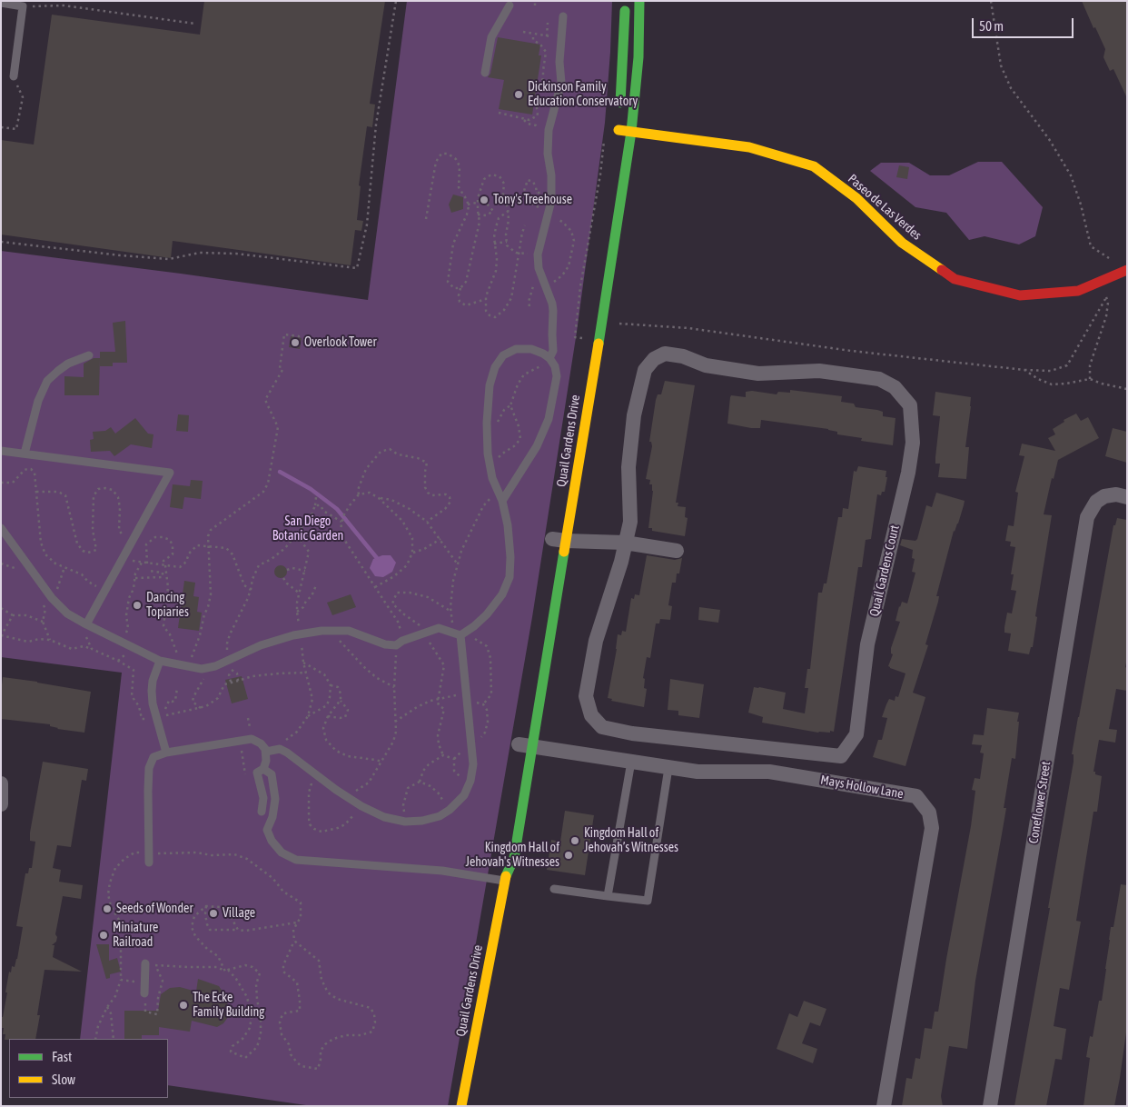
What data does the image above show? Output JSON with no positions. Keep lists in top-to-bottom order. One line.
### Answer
{"streets":{"main road":["Paseo de Las Verdes","Quail Gardens Drive"],"street":["Quail Gardens Court","Mays Hollow Lane","Coneflower Street"]},"crossings":[["Paseo de Las Verdes","Quail Gardens Drive"],["Quail Gardens Drive","Mays Hollow Lane"]],"parks":["San Diego Botanic Garden"],"places":["Dickinson Family Education Conservatory","Tony's Treehouse","Overlook Tower","Dancing Topiaries","Kingdom Hall of Jehovah’s Witnesses","Kingdom Hall of Jehovah's Witnesses","Seeds of Wonder","Village","Miniature Railroad","The Ecke Family Building"],"legend":["Fast","Slow"],"scale_bar":"50 m"}
